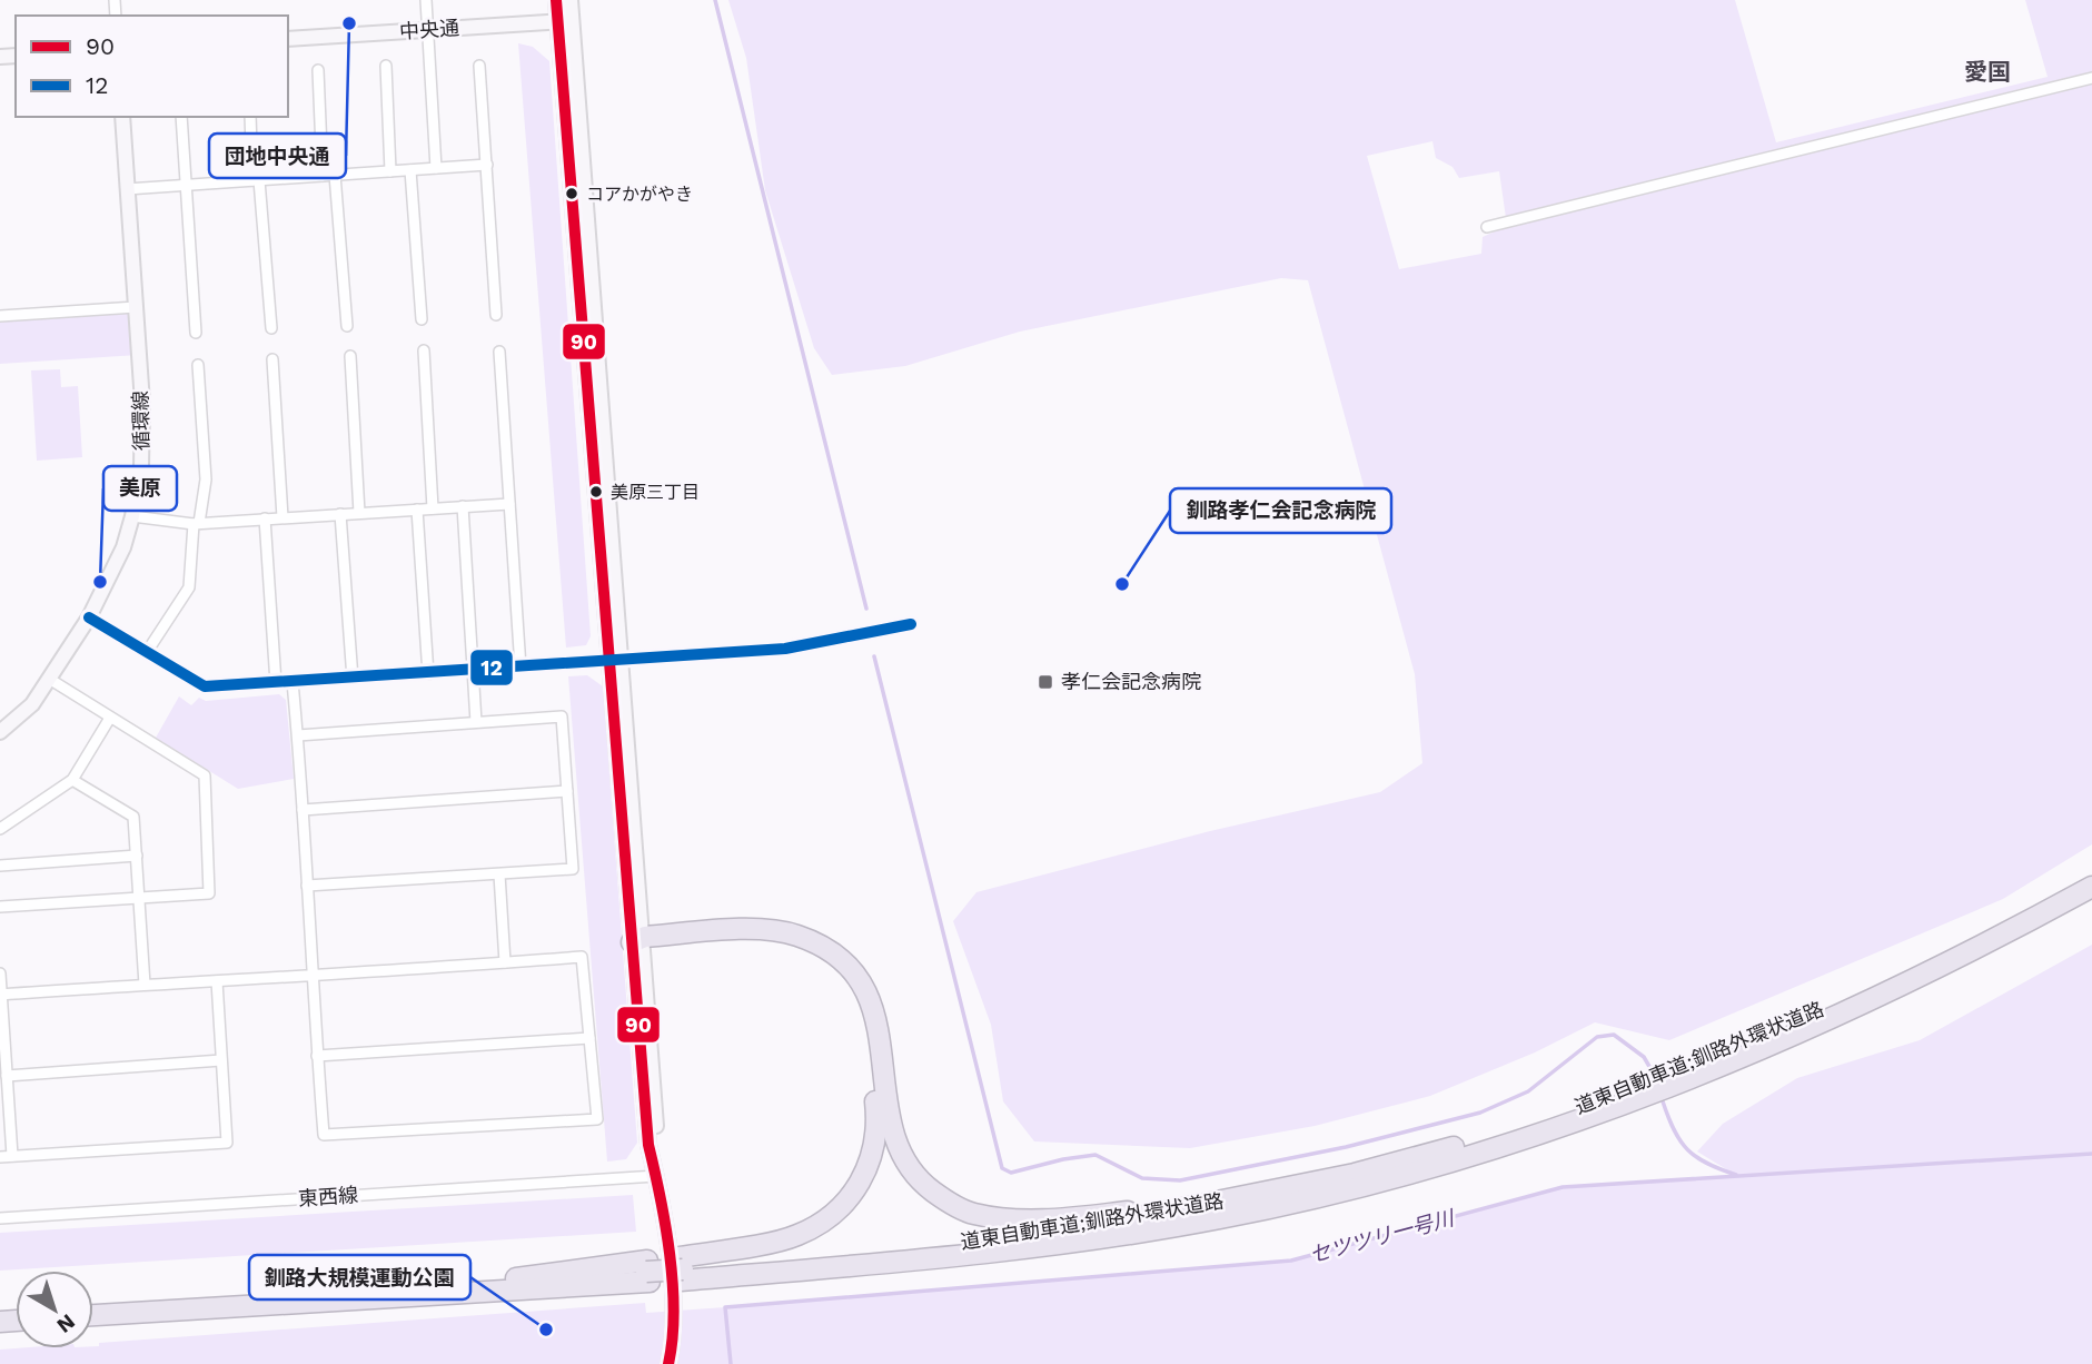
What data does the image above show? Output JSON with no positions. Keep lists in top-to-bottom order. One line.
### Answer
{"streets":{"highway":["道東自動車道;釧路外環状道路"],"street":["中央通","循環線","東西線"]},"districts":["愛国"],"water":["セツツリ一号川"],"places":{"other":["団地中央通","コアかがやき","美原三丁目","美原","釧路孝仁会記念病院","釧路大規模運動公園"],"transit":["孝仁会記念病院"]},"lines":["transit line 90","transit line 12"],"legend":["90","12"],"north":"bottom right"}
